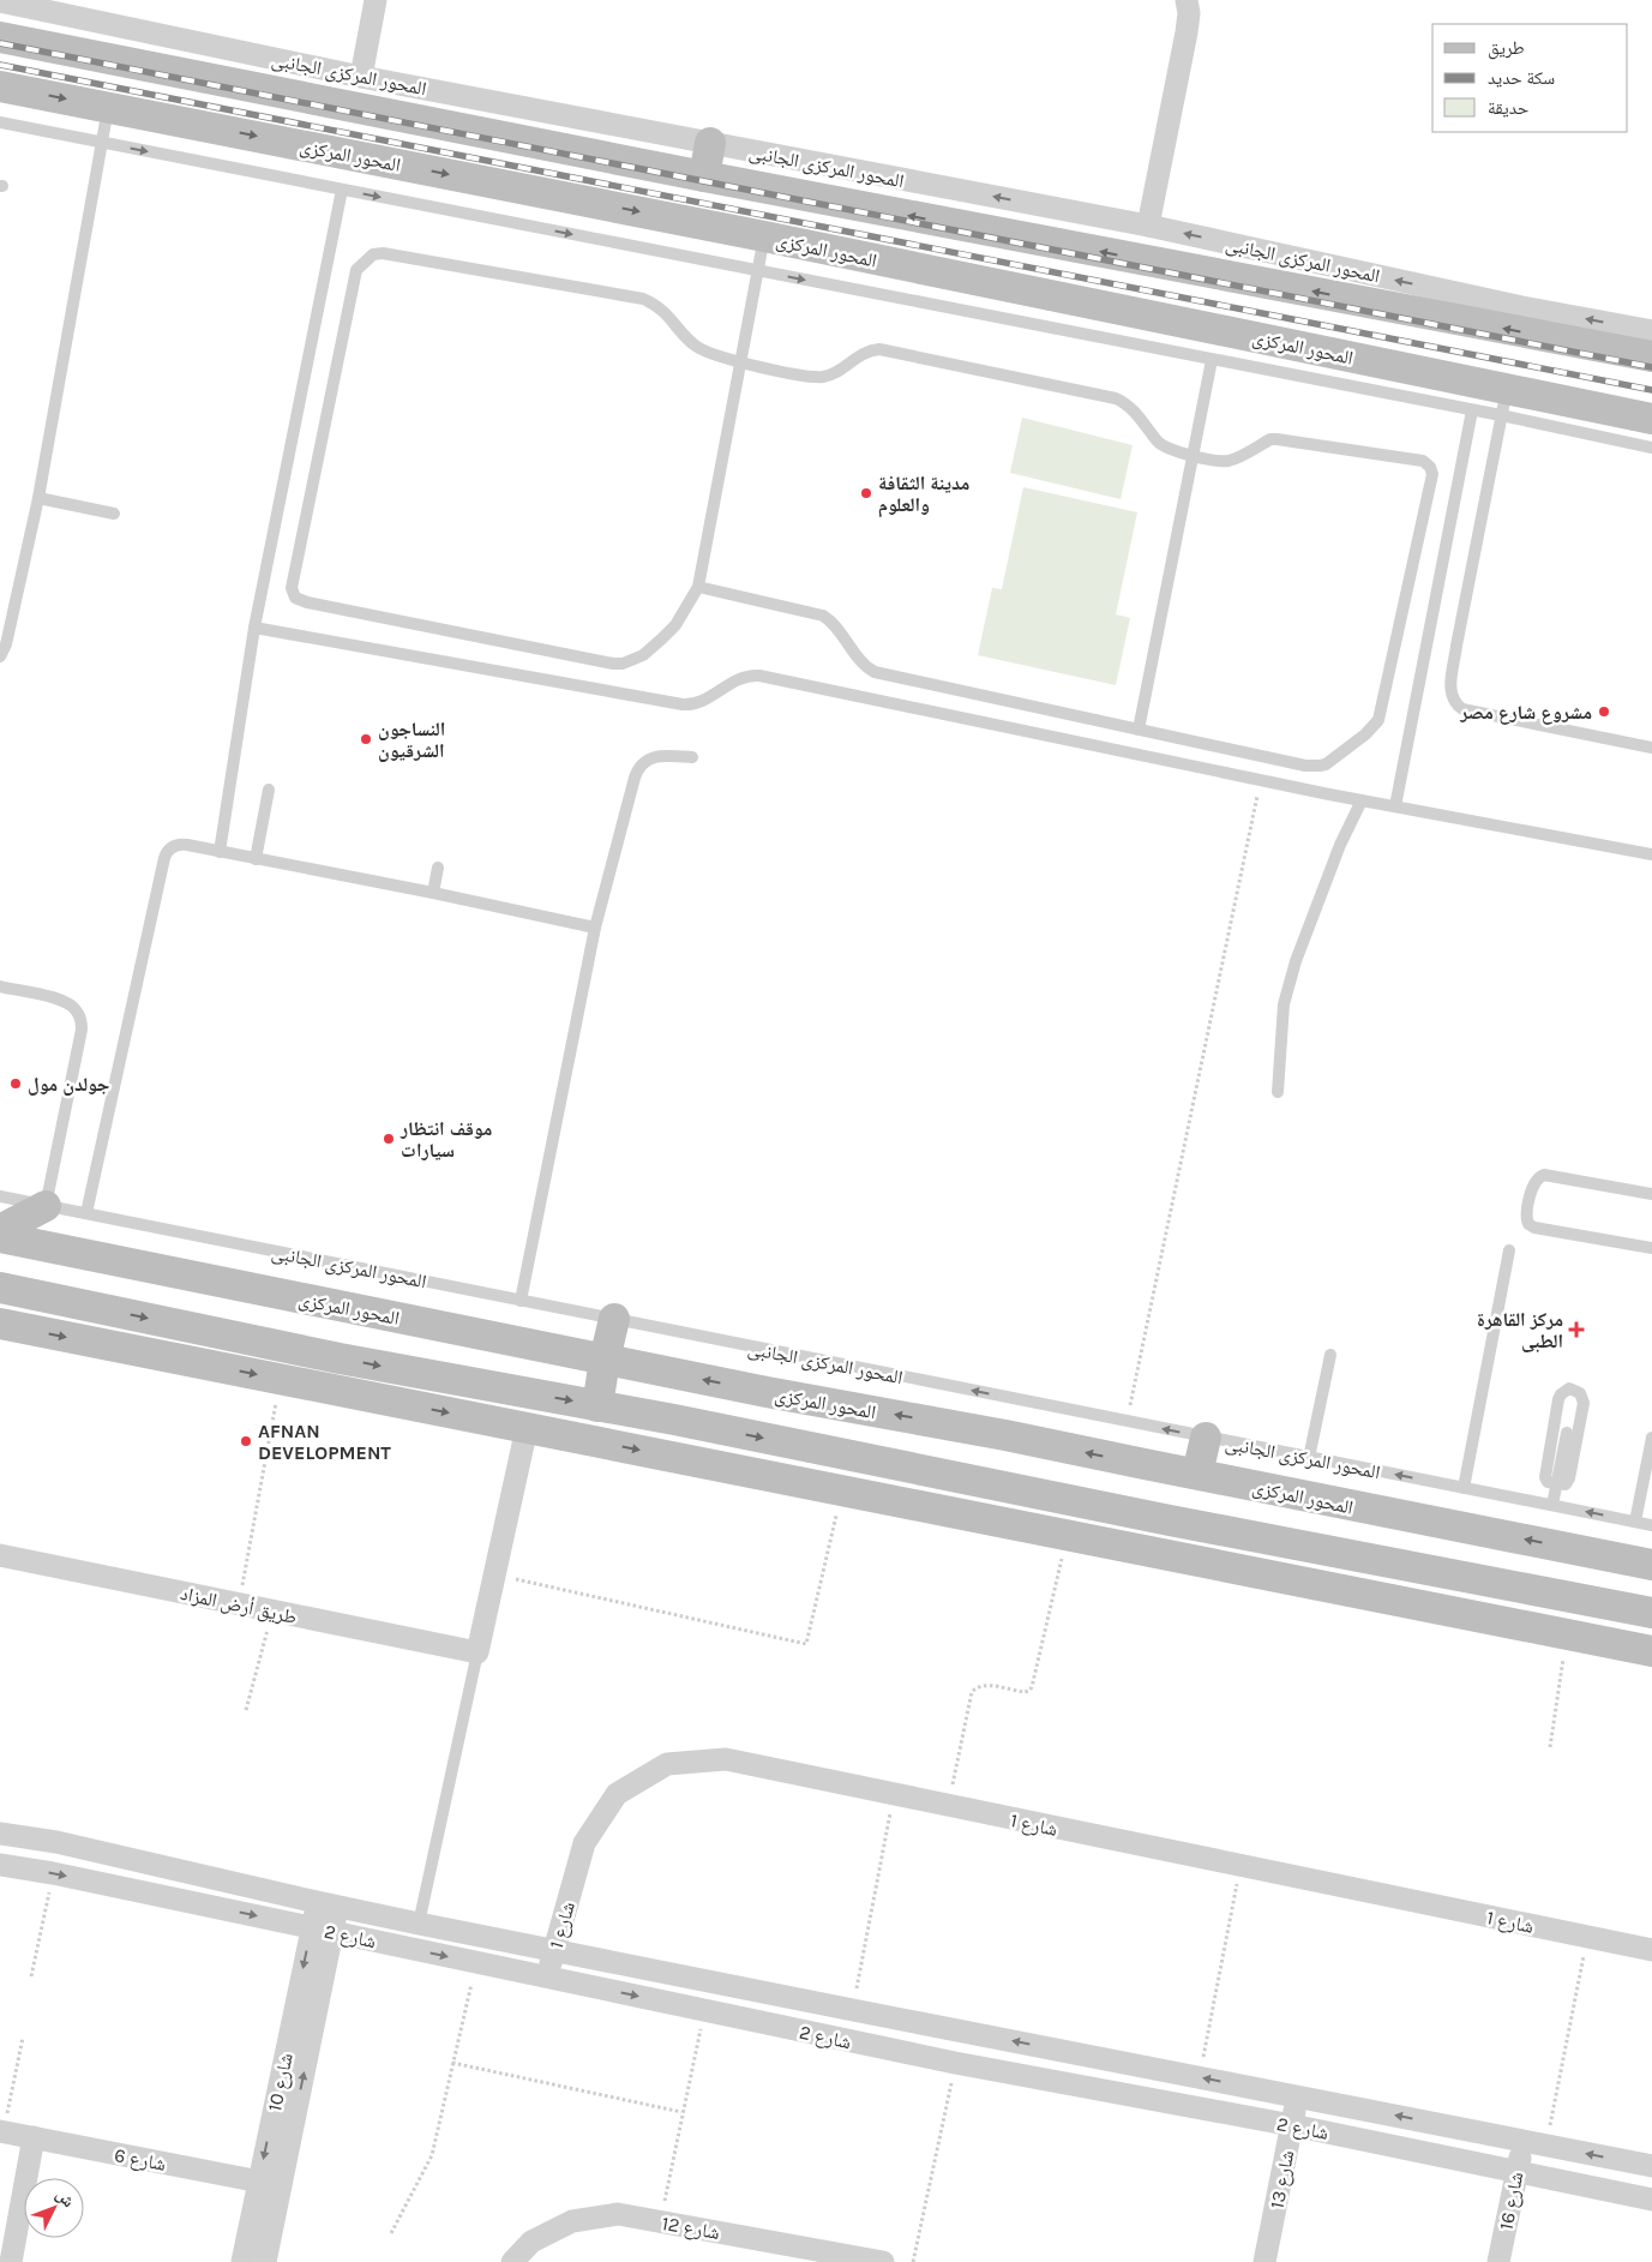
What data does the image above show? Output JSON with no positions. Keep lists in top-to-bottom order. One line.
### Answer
{"streets":{"main road":["المحور المركزى"],"street":["المحور المركزى الجانبى","طريق أرض المزاد","شارع 1","شارع 2","شارع 10","شارع 6","شارع 13","شارع 16","شارع 12"]},"crossings":[["شارع 1","شارع 2"],["شارع 2","شارع 10"],["شارع 2","شارع 13"],["شارع 2","شارع 16"],["شارع 10","شارع 6"]],"one_way":["المحور المركزى الجانبى"],"places":{"other":["مدينة الثقافة والعلوم","مشروع شارع مصر","النساجون الشرقيون","جولدن مول","موقف انتظار سيارات","AFNAN DEVELOPMENT"],"health":["مركز القاهرة الطبى"]},"legend":["طريق","سكة حديد","حديقة"],"north":"top right"}
